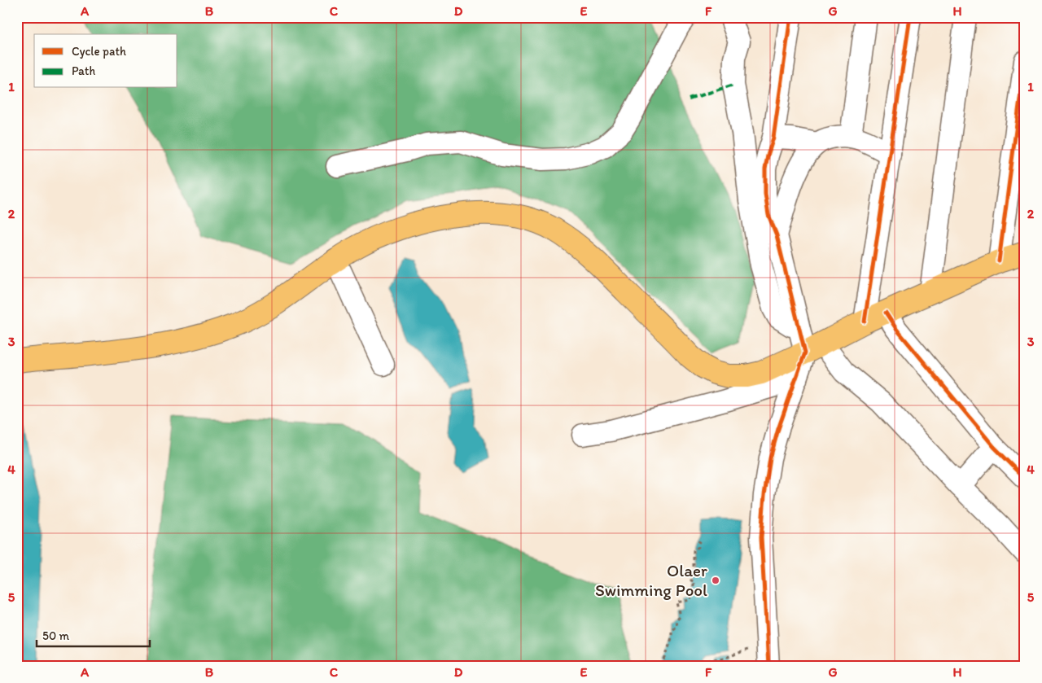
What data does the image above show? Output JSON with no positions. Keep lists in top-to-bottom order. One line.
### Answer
{"places":["Olaer Swimming Pool"],"legend":["Cycle path","Path"],"scale_bar":"50 m","grid":{"columns":["A","B","C","D","E","F","G","H"],"rows":["1","2","3","4","5"]}}
